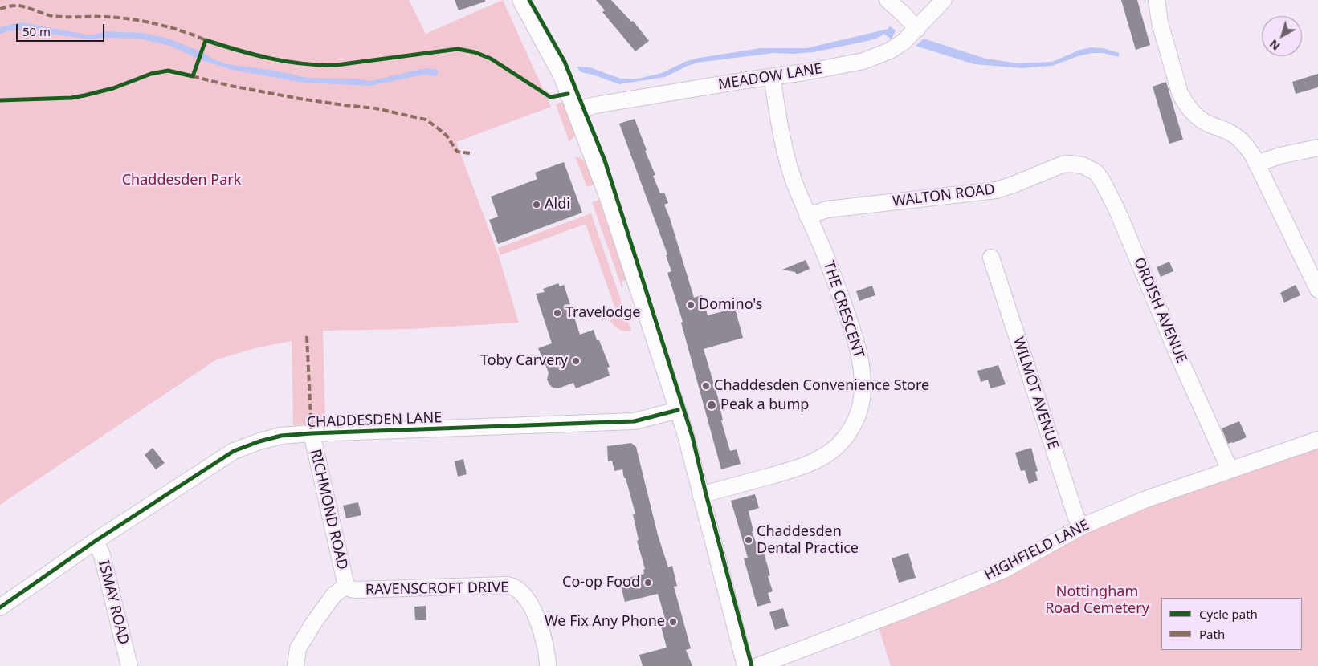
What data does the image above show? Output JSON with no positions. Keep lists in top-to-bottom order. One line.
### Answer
{"streets":{"street":["MEADOW LANE","WALTON ROAD","THE CRESCENT","ORDISH AVENUE","WILMOT AVENUE","CHADDESDEN LANE","RICHMOND ROAD","HIGHFIELD LANE","RAVENSCROFT DRIVE","ISMAY ROAD"]},"crossings":[["MEADOW LANE","THE CRESCENT"],["WALTON ROAD","THE CRESCENT"],["WALTON ROAD","ORDISH AVENUE"],["ORDISH AVENUE","HIGHFIELD LANE"],["WILMOT AVENUE","HIGHFIELD LANE"],["CHADDESDEN LANE","RICHMOND ROAD"],["CHADDESDEN LANE","ISMAY ROAD"],["RICHMOND ROAD","RAVENSCROFT DRIVE"]],"parks":["Chaddesden Park","Nottingham Road Cemetery"],"places":["Aldi","Domino's","Travelodge","Toby Carvery","Chaddesden Convenience Store","Peak a bump","Chaddesden Dental Practice","Co-op Food","We Fix Any Phone"],"legend":["Cycle path","Path"],"scale_bar":"50 m","north":"bottom left"}
